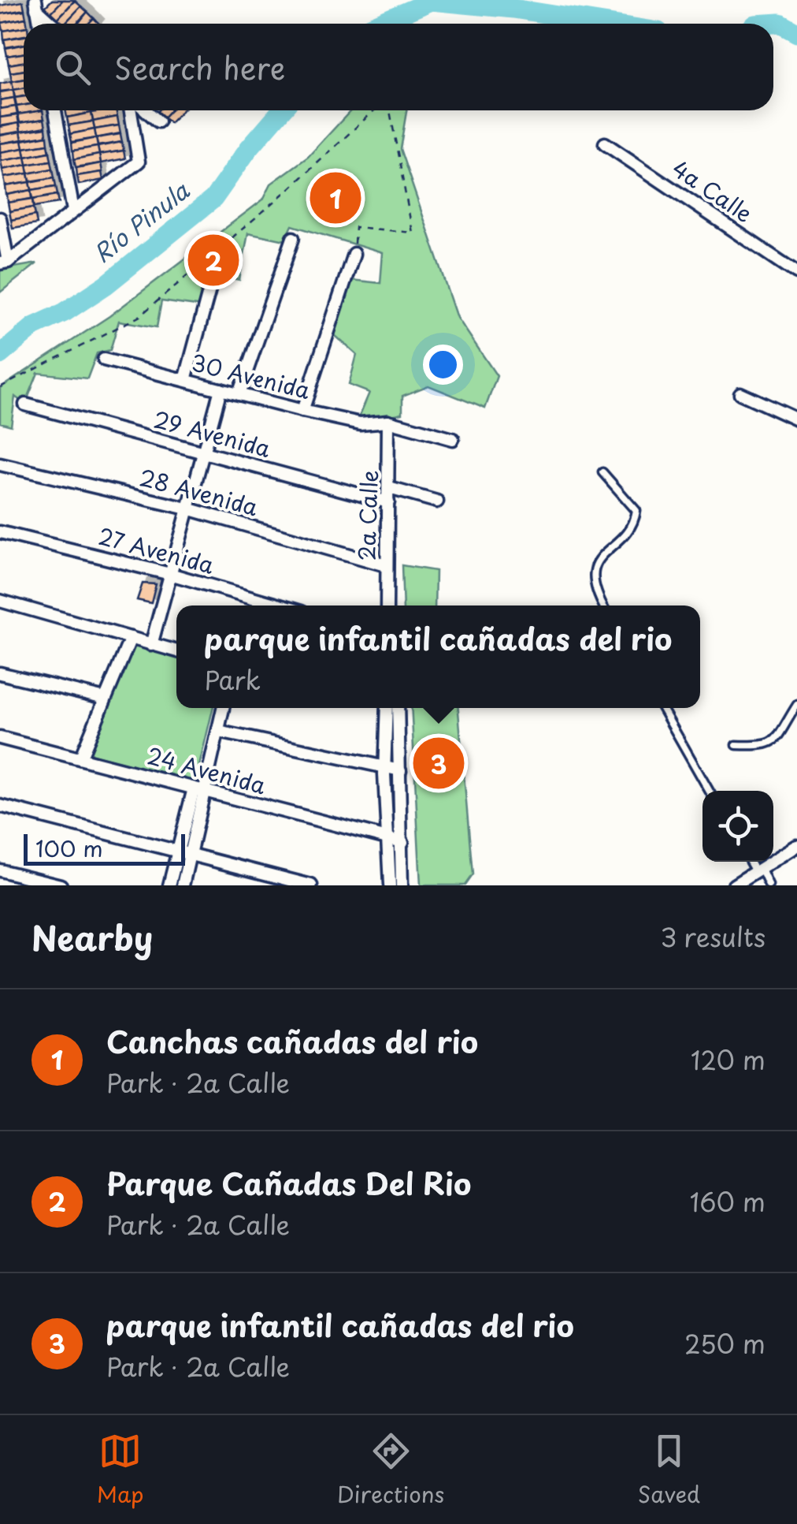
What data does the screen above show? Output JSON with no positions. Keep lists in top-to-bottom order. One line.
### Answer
{"streets":{"street":["4a Calle","30 Avenida","29 Avenida","28 Avenida","2a Calle","27 Avenida","24 Avenida"]},"crossings":[["30 Avenida","2a Calle"],["29 Avenida","2a Calle"],["28 Avenida","2a Calle"]],"water":["Río Pinula"],"scale_bar":"100 m","page":{"search":"Search here","pins":["1","2","3"],"popup":["parque infantil cañadas del rio","Park"],"scale":"100 m","heading":["Nearby","3 results"],"list":[{"mark":"1","name":"Canchas cañadas del rio","note":"Park · 2a Calle","value":"120 m"},{"mark":"2","name":"Parque Cañadas Del Rio","note":"Park · 2a Calle","value":"160 m"},{"mark":"3","name":"parque infantil cañadas del rio","note":"Park · 2a Calle","value":"250 m"}],"nav":["Map","Directions","Saved"]}}
